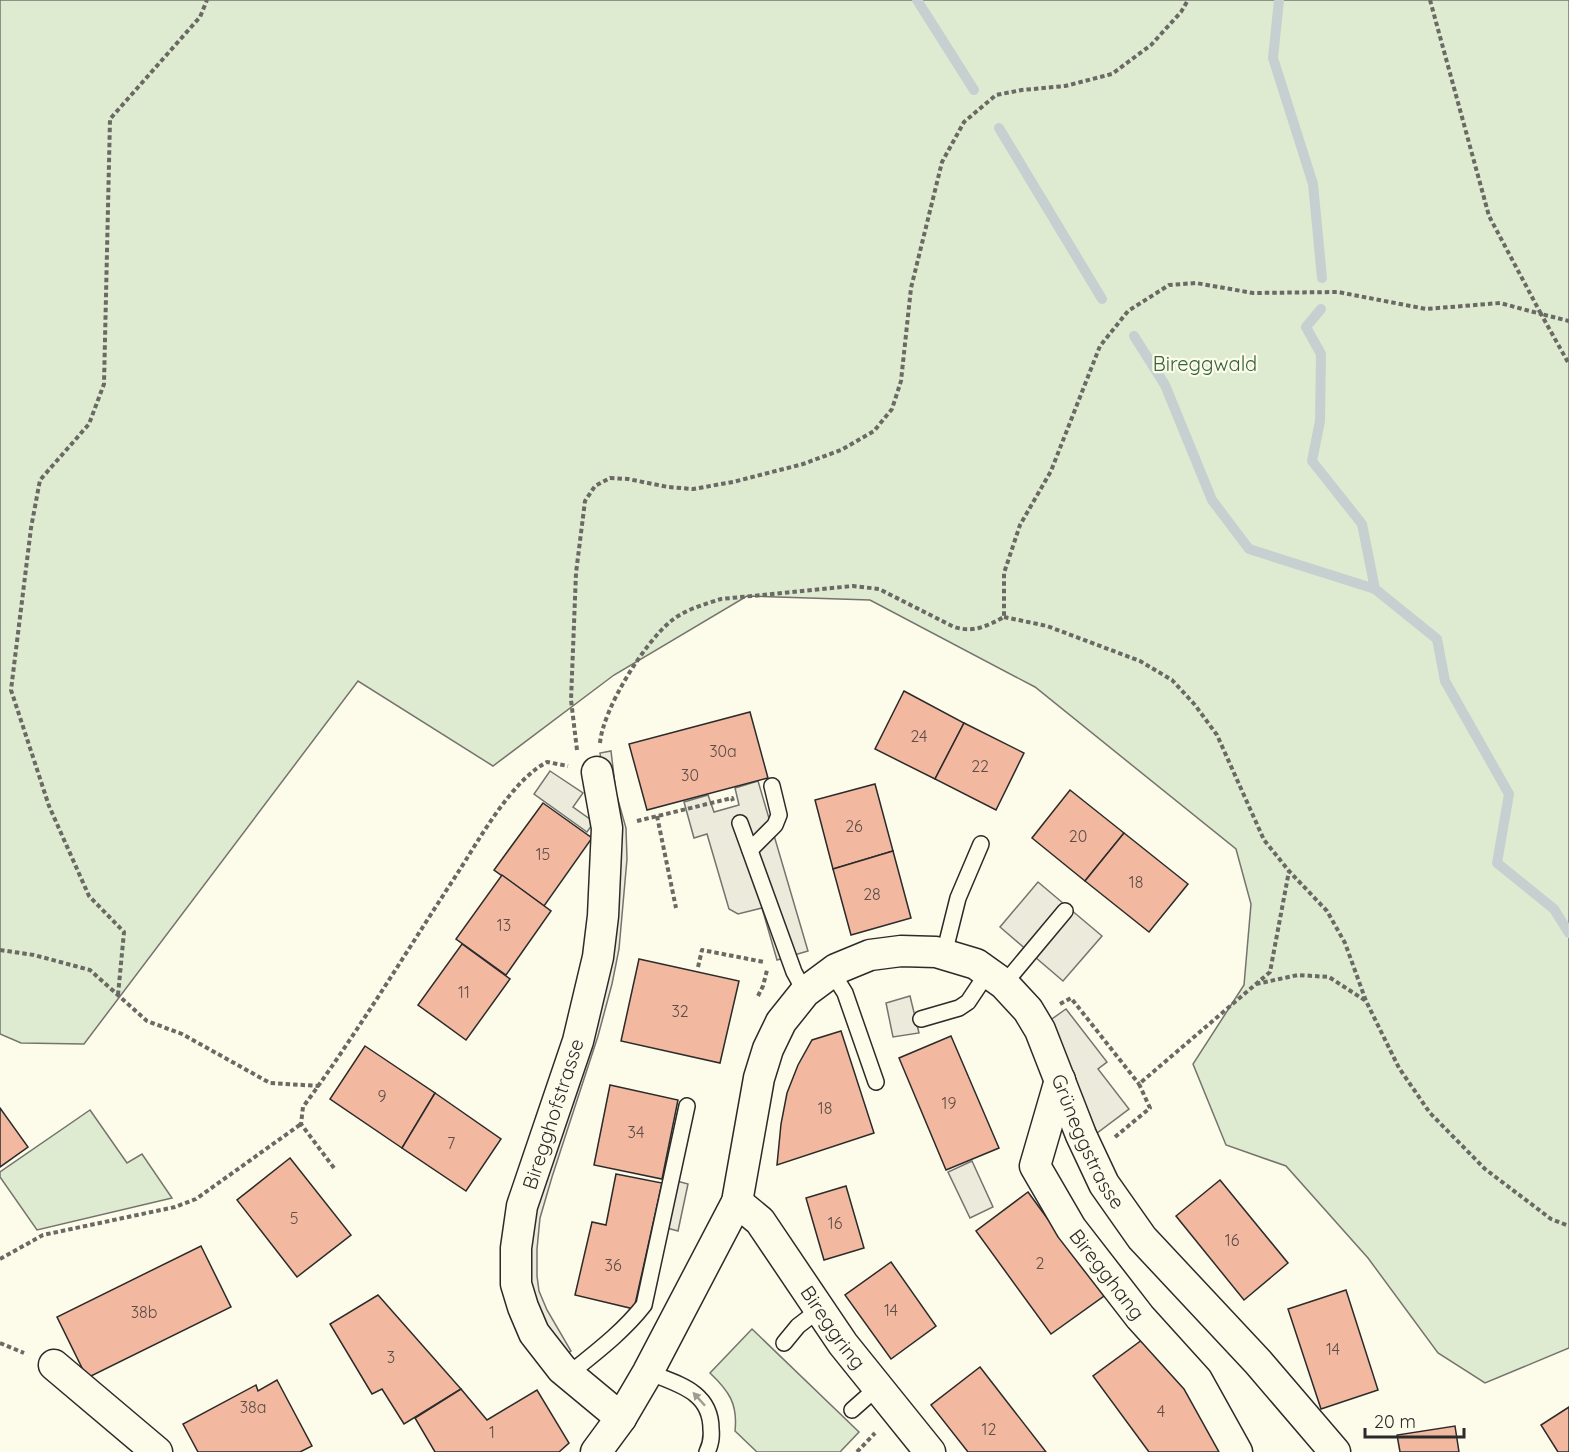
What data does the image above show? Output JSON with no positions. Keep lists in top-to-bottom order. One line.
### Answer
{"streets":{"street":["Biregghofstrasse","Grüneggstrasse","Biregghang","Bireggring"]},"crossings":[["Biregghofstrasse","Grüneggstrasse"],["Grüneggstrasse","Biregghang"],["Grüneggstrasse","Bireggring"]],"parks":["Bireggwald"],"house_numbers":["24","30a","22","30","26","20","15","18","28","13","11","32","9","19","18","34","7","5","16","16","2","36","14","38b","14","3","38a","4","12","1"],"scale_bar":"20 m"}
